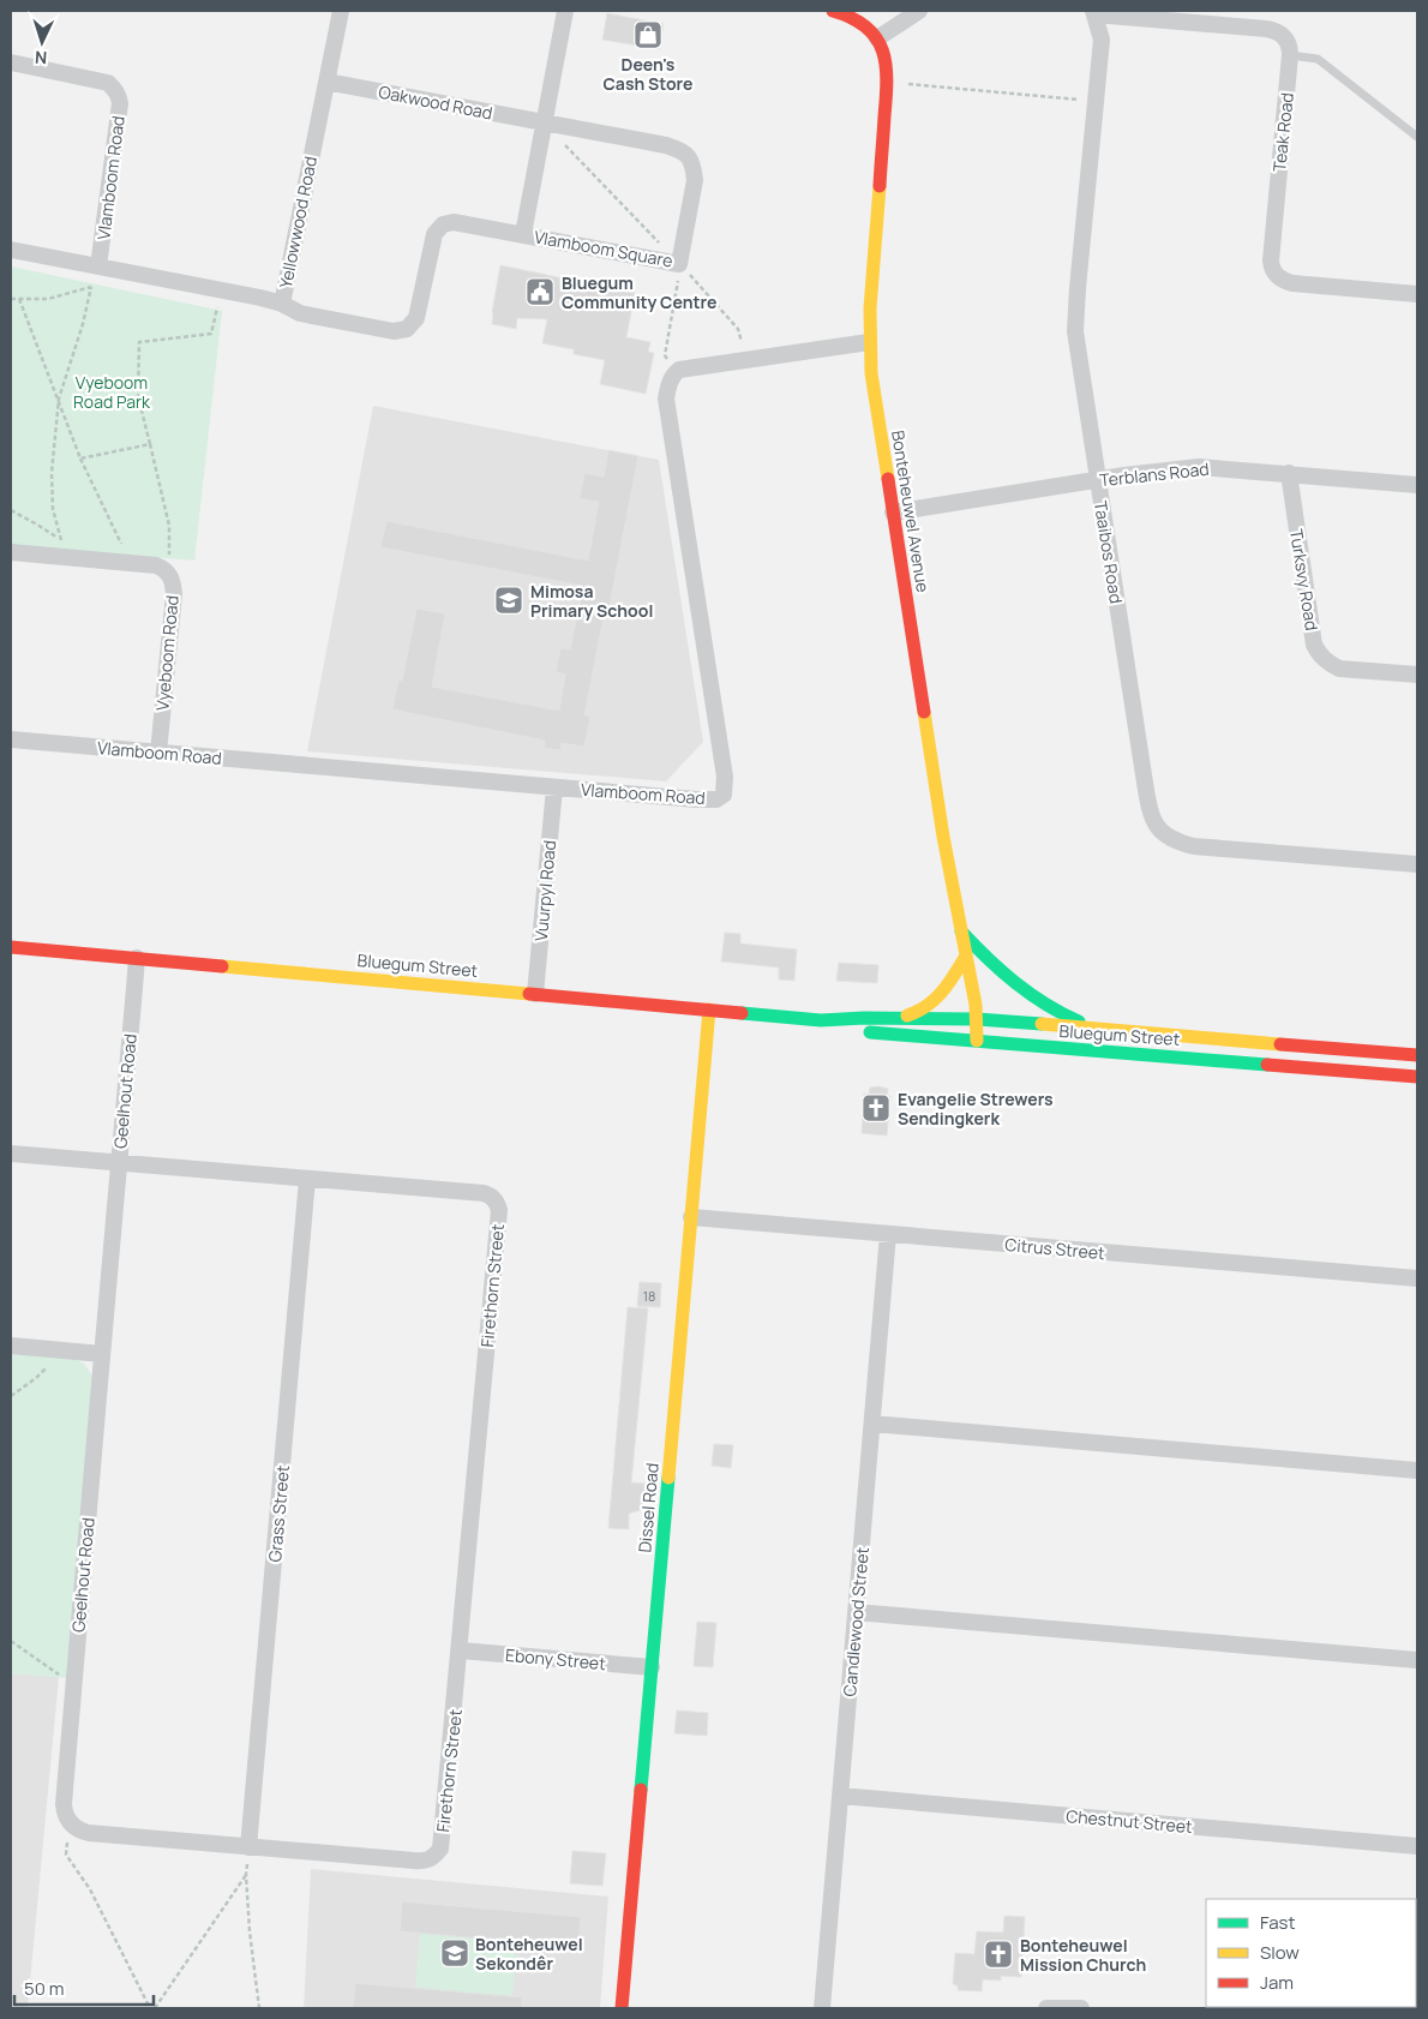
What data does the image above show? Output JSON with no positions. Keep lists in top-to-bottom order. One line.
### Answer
{"streets":{"street":["Oakwood Road","Teak Road","Vlamboom Road","Yellowwood Road","Vlamboom Square","Terblans Road","Bonteheuwel Avenue","Taaibos Road","Turksvy Road","Vyeboom Road","Vuurpyl Road","Bluegum Street","Geelhout Road","Citrus Street","Firethorn Street","Dissel Road","Grass Street","Candlewood Street","Ebony Street","Chestnut Street"]},"crossings":[["Oakwood Road","Yellowwood Road"],["Oakwood Road","Vlamboom Square"],["Vlamboom Road","Yellowwood Road"],["Vlamboom Road","Vyeboom Road"],["Vlamboom Road","Vuurpyl Road"],["Yellowwood Road","Vlamboom Square"],["Terblans Road","Bonteheuwel Avenue"],["Terblans Road","Taaibos Road"],["Terblans Road","Turksvy Road"],["Bonteheuwel Avenue","Bluegum Street"],["Vuurpyl Road","Bluegum Street"],["Bluegum Street","Geelhout Road"],["Bluegum Street","Dissel Road"],["Geelhout Road","Firethorn Street"],["Citrus Street","Dissel Road"],["Citrus Street","Candlewood Street"],["Firethorn Street","Grass Street"],["Firethorn Street","Ebony Street"],["Dissel Road","Ebony Street"],["Candlewood Street","Chestnut Street"]],"parks":["Vyeboom Road Park"],"places":{"shop":["Deen's Cash Store"],"public building":["Bluegum Community Centre"],"school or university":["Mimosa Primary School","Bonteheuwel Sekondêr"],"church":["Evangelie Strewers Sendingkerk","Bonteheuwel Mission Church"]},"house_numbers":["18"],"legend":["Fast","Slow","Jam"],"scale_bar":"50 m","north":"bottom"}
